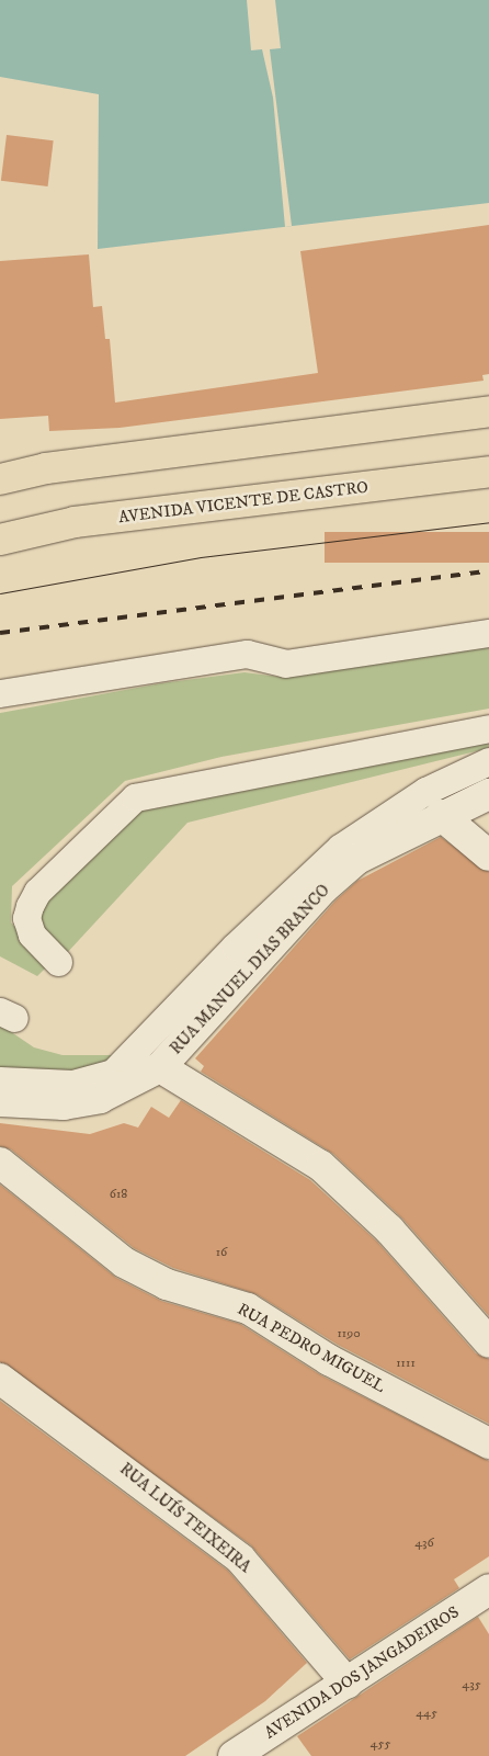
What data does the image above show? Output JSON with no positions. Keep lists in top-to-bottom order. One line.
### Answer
{"streets":{"main road":["AVENIDA VICENTE DE CASTRO"],"street":["RUA MANUEL DIAS BRANCO","RUA PEDRO MIGUEL","RUA LUÍS TEIXEIRA","AVENIDA DOS JANGADEIROS"]},"crossings":[["RUA LUÍS TEIXEIRA","AVENIDA DOS JANGADEIROS"]],"house_numbers":["618","16","1190","1111","436","435","445","455"]}
